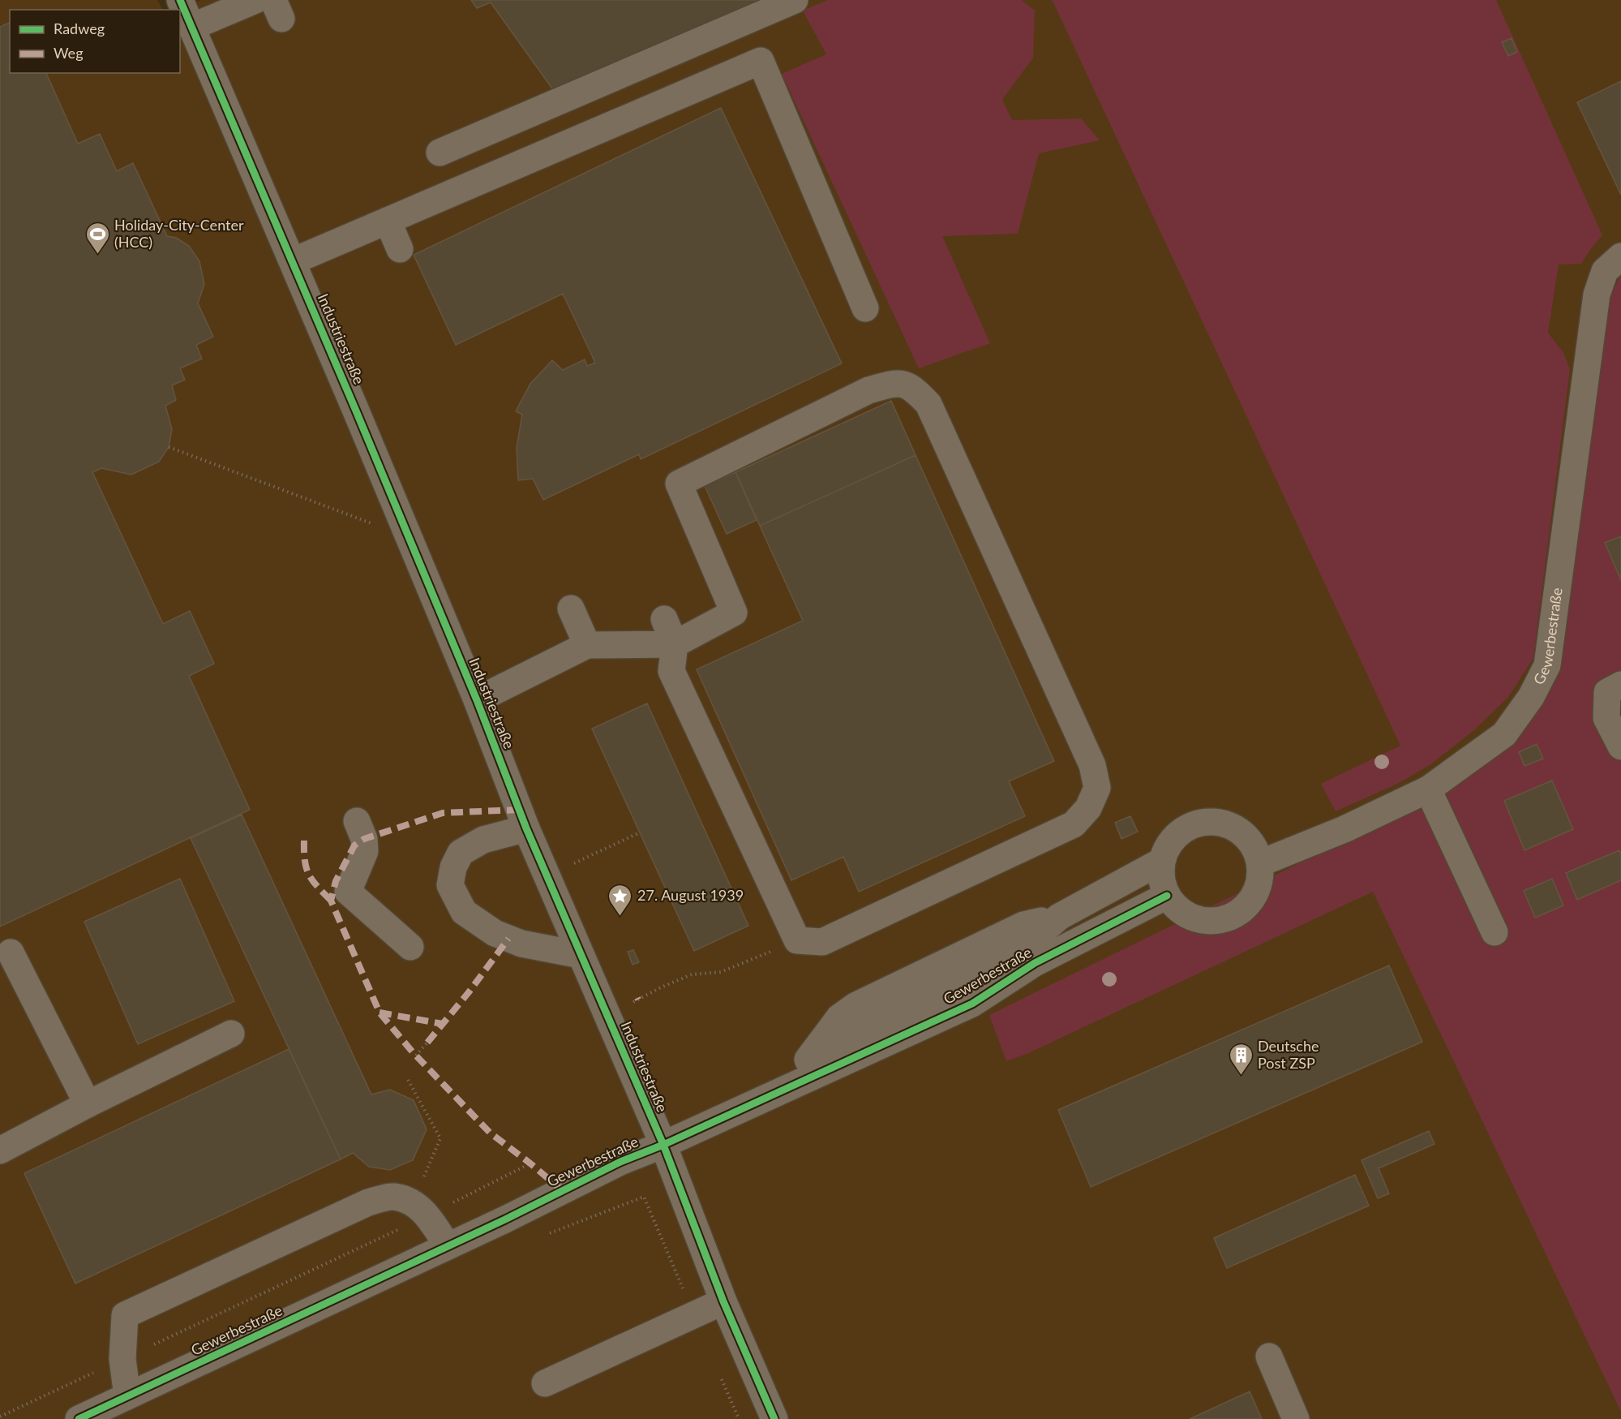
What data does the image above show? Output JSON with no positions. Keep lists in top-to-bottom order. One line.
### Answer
{"streets":{"street":["Industriestraße","Gewerbestraße"]},"crossings":[["Industriestraße","Gewerbestraße"]],"places":{"sports":["Holiday-City-Center (HCC)"],"place":["27. August 1939"],"building":["Deutsche Post ZSP"]},"legend":["Radweg","Weg"]}
